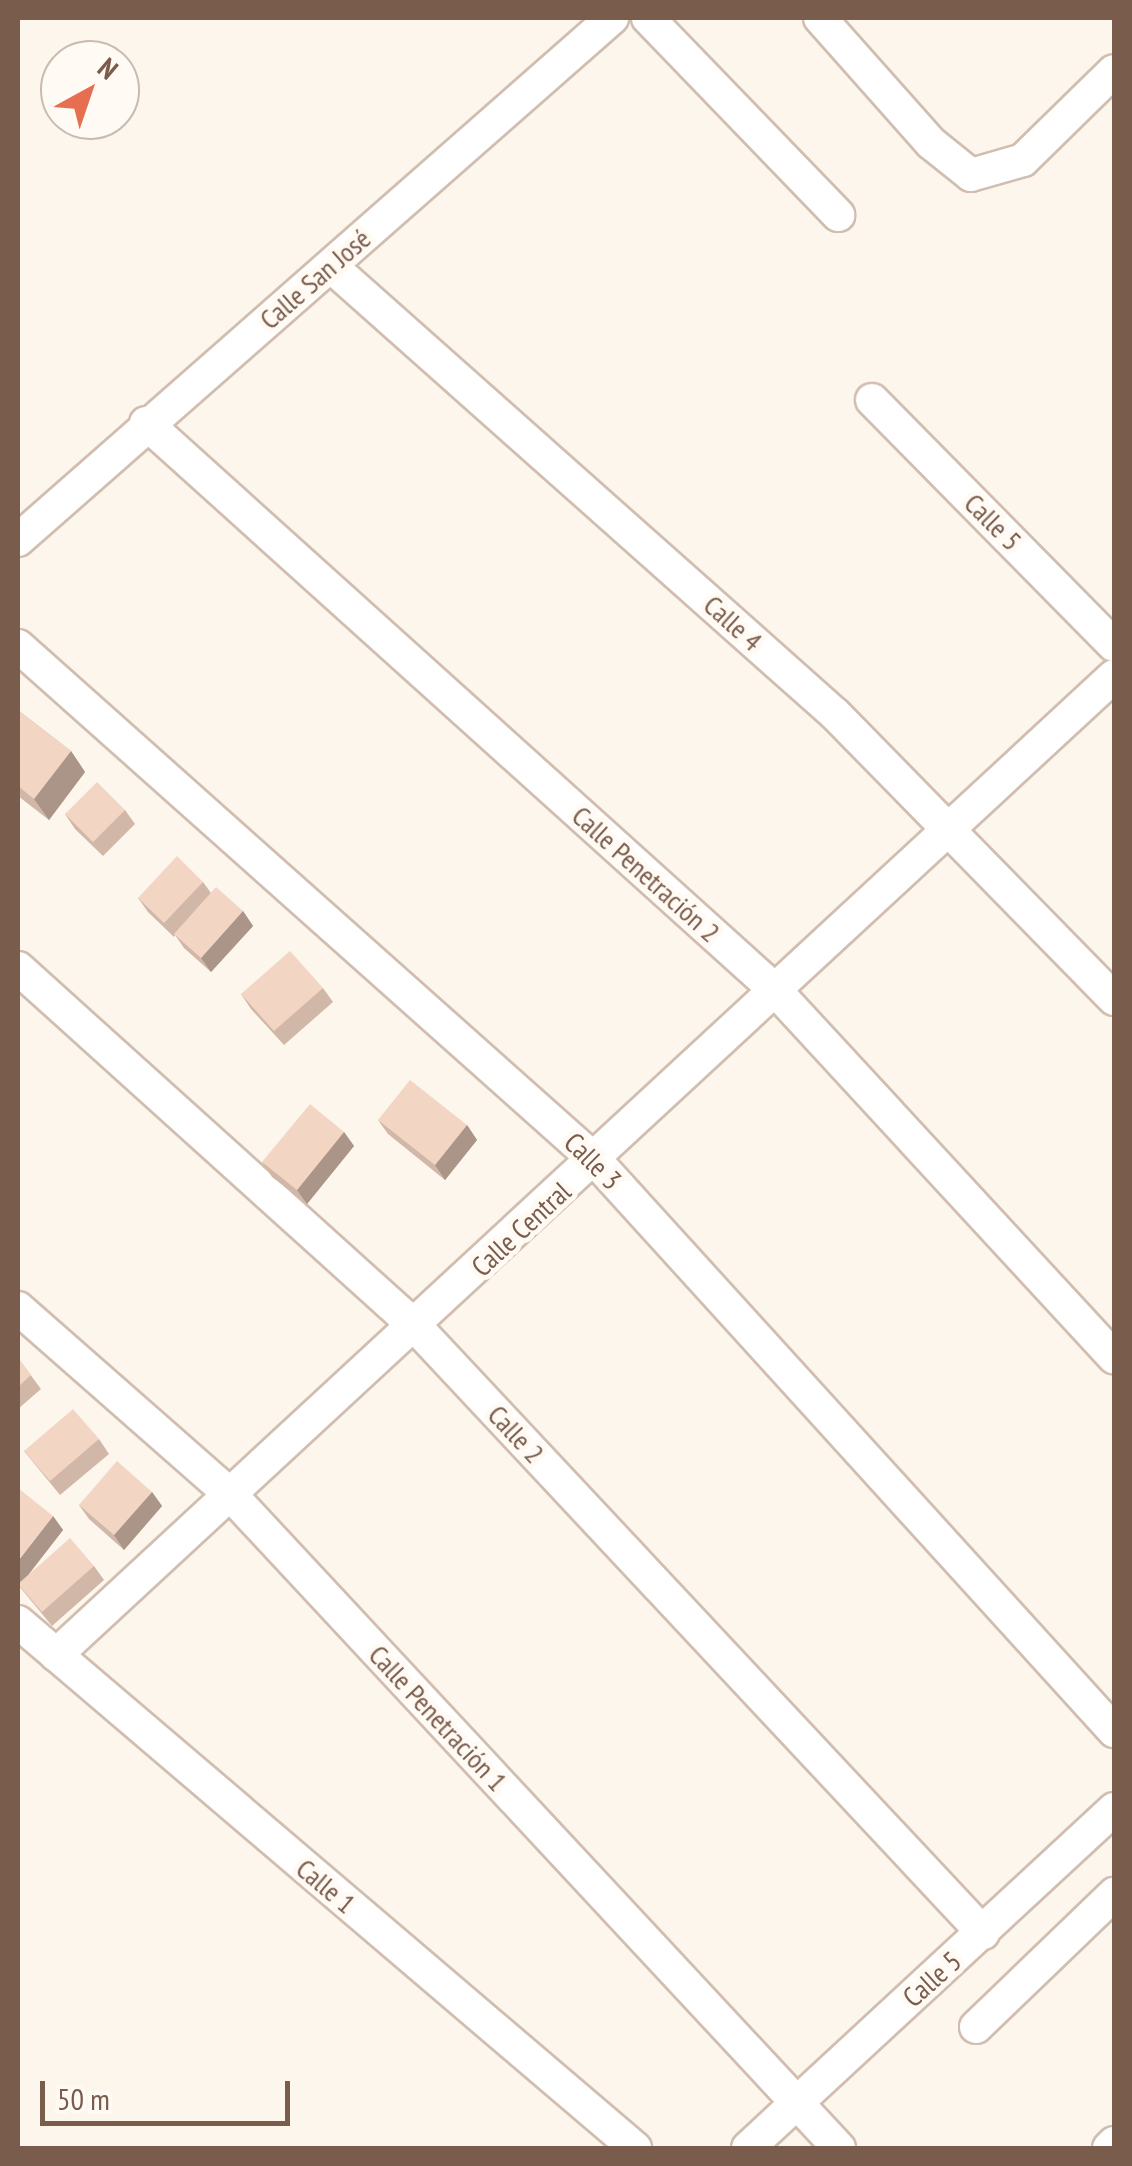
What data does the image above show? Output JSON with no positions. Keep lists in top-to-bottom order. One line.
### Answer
{"streets":{"street":["Calle San José","Calle 5","Calle 4","Calle Penetración 2","Calle 3","Calle Central","Calle 2","Calle Penetración 1","Calle 1"]},"crossings":[["Calle San José","Calle 4"],["Calle San José","Calle Penetración 2"],["Calle 5","Calle 2"],["Calle 5","Calle Penetración 1"],["Calle 4","Calle Central"],["Calle Penetración 2","Calle Central"],["Calle 3","Calle Central"],["Calle Central","Calle 2"],["Calle Central","Calle Penetración 1"],["Calle Central","Calle 1"]],"scale_bar":"50 m","north":"top right"}
